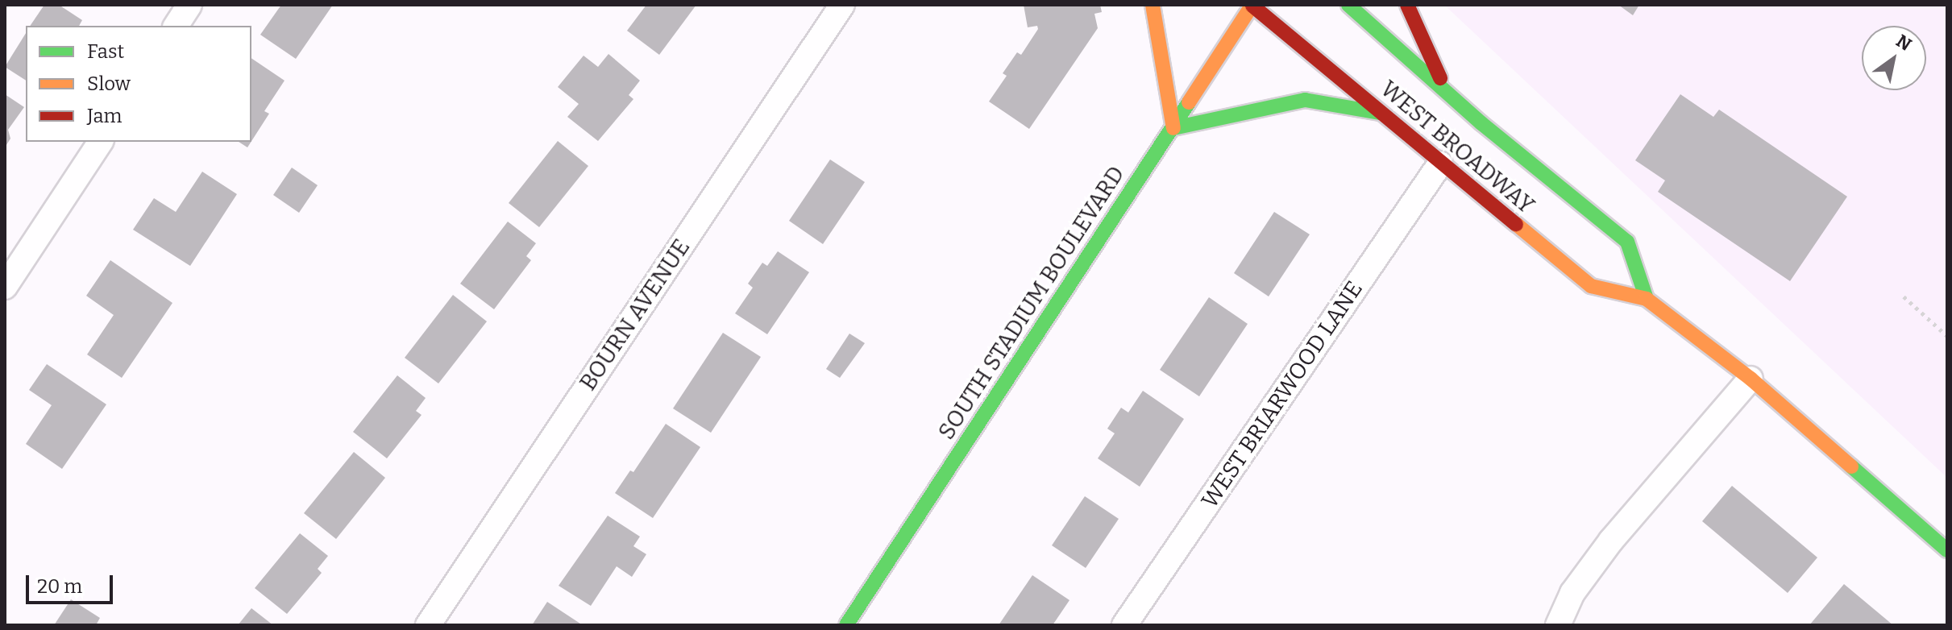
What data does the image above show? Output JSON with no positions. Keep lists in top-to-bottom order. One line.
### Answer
{"streets":{"main road":["WEST BROADWAY","SOUTH STADIUM BOULEVARD"],"street":["BOURN AVENUE","WEST BRIARWOOD LANE"]},"crossings":[["WEST BROADWAY","SOUTH STADIUM BOULEVARD"],["WEST BROADWAY","WEST BRIARWOOD LANE"]],"legend":["Fast","Slow","Jam"],"scale_bar":"20 m","north":"top right"}
